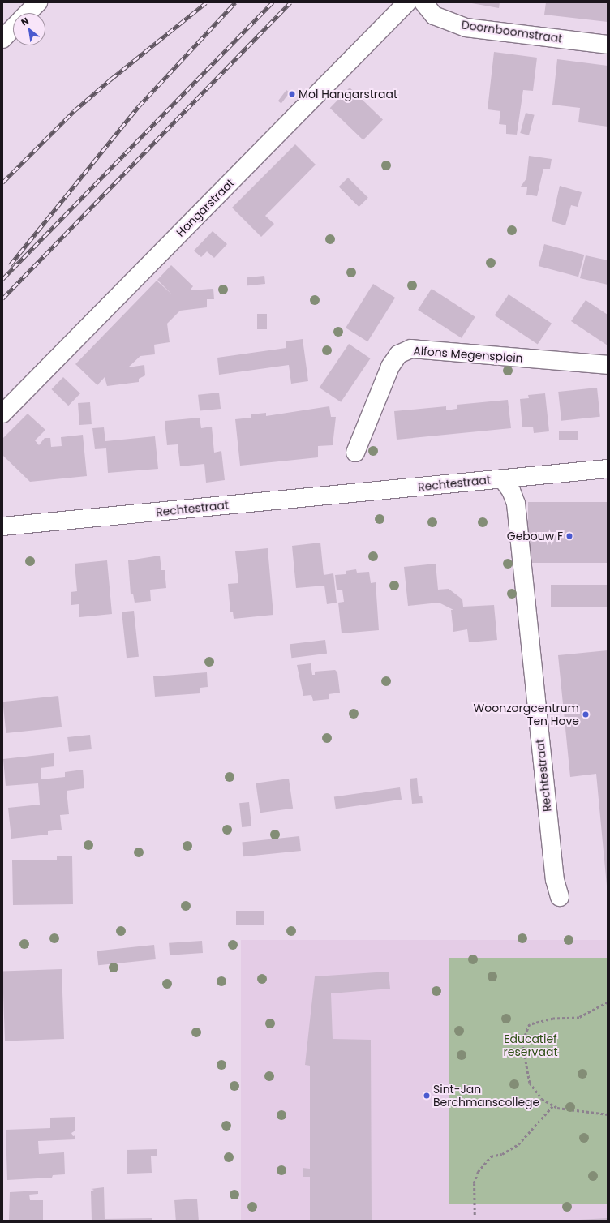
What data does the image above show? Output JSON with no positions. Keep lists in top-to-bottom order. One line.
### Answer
{"streets":{"street":["Doornboomstraat","Hangarstraat","Alfons Megensplein","Rechtestraat"]},"parks":["Educatief reservaat"],"places":["Mol Hangarstraat","Gebouw F","Woonzorgcentrum Ten Hove","Sint-Jan Berchmanscollege"],"north":"top left"}
